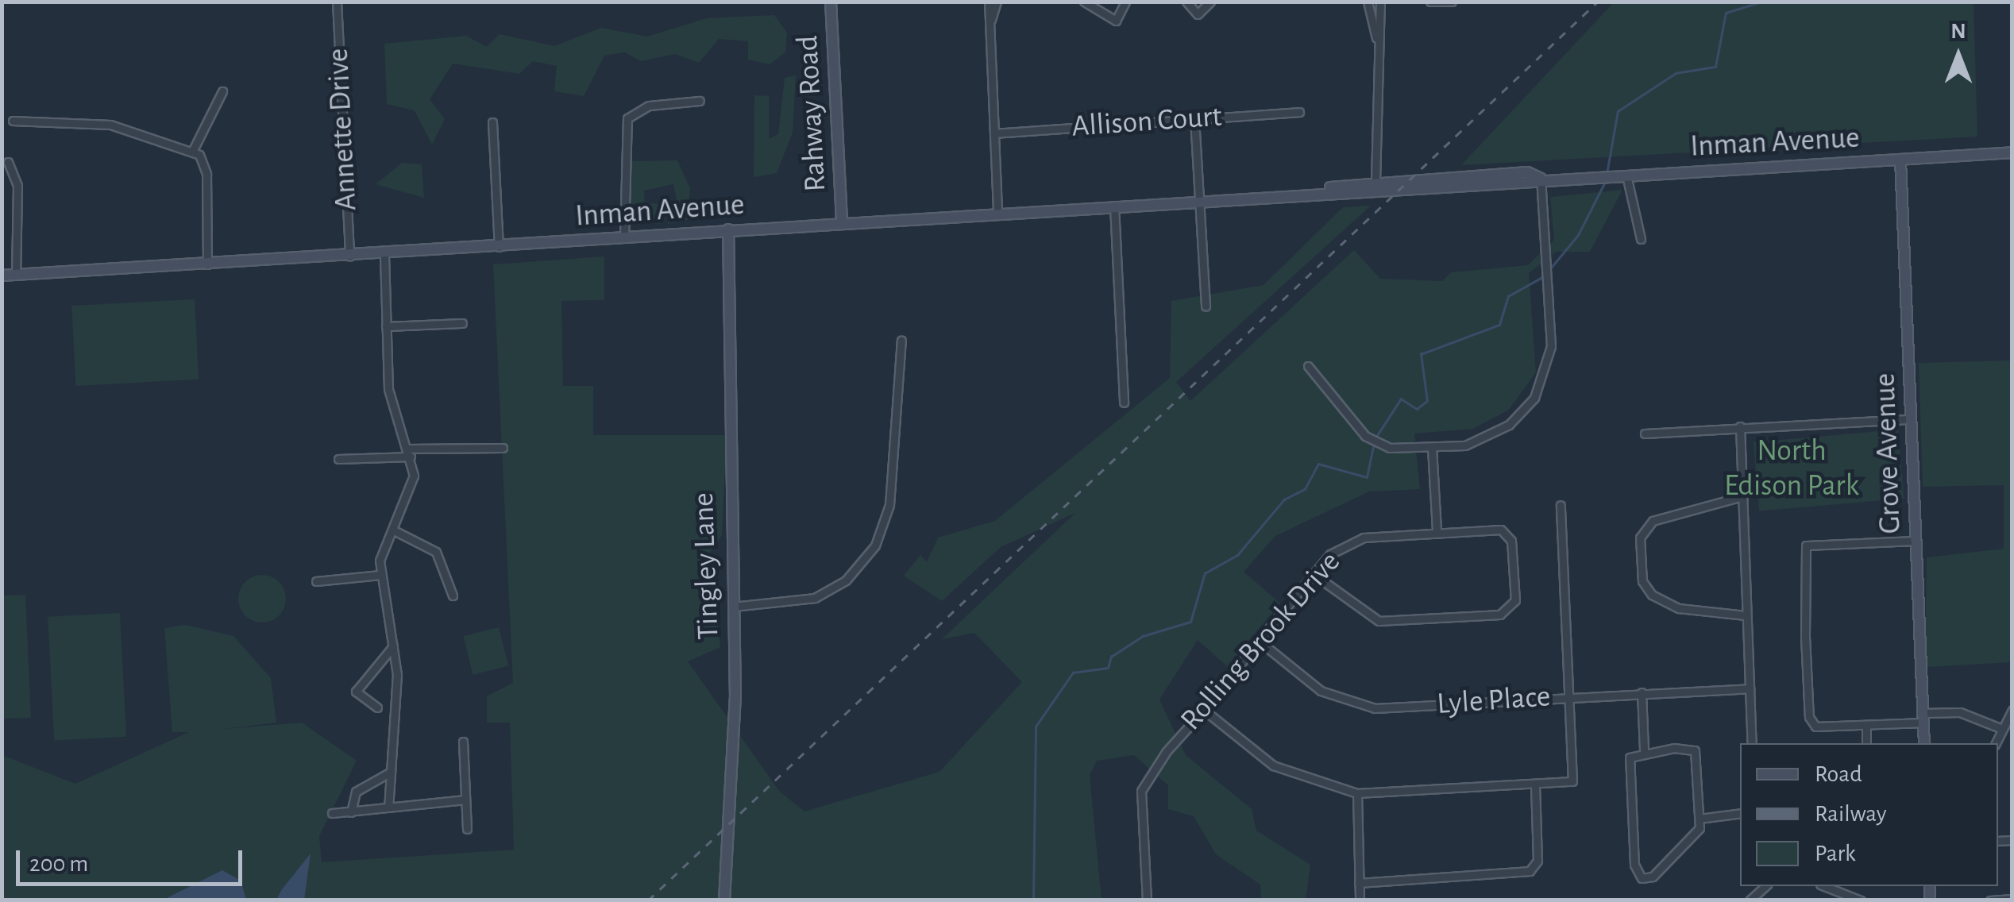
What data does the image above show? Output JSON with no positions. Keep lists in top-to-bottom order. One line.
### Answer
{"streets":{"main road":["Rahway Road","Inman Avenue","Grove Avenue","Tingley Lane"],"street":["Allison Court","Annette Drive","Rolling Brook Drive","Lyle Place"]},"crossings":[["Rahway Road","Inman Avenue"],["Annette Drive","Inman Avenue"],["Inman Avenue","Grove Avenue"],["Inman Avenue","Tingley Lane"],["Rolling Brook Drive","Lyle Place"]],"parks":["North Edison Park"],"legend":["Road","Railway","Park"],"scale_bar":"200 m","north":"top"}
